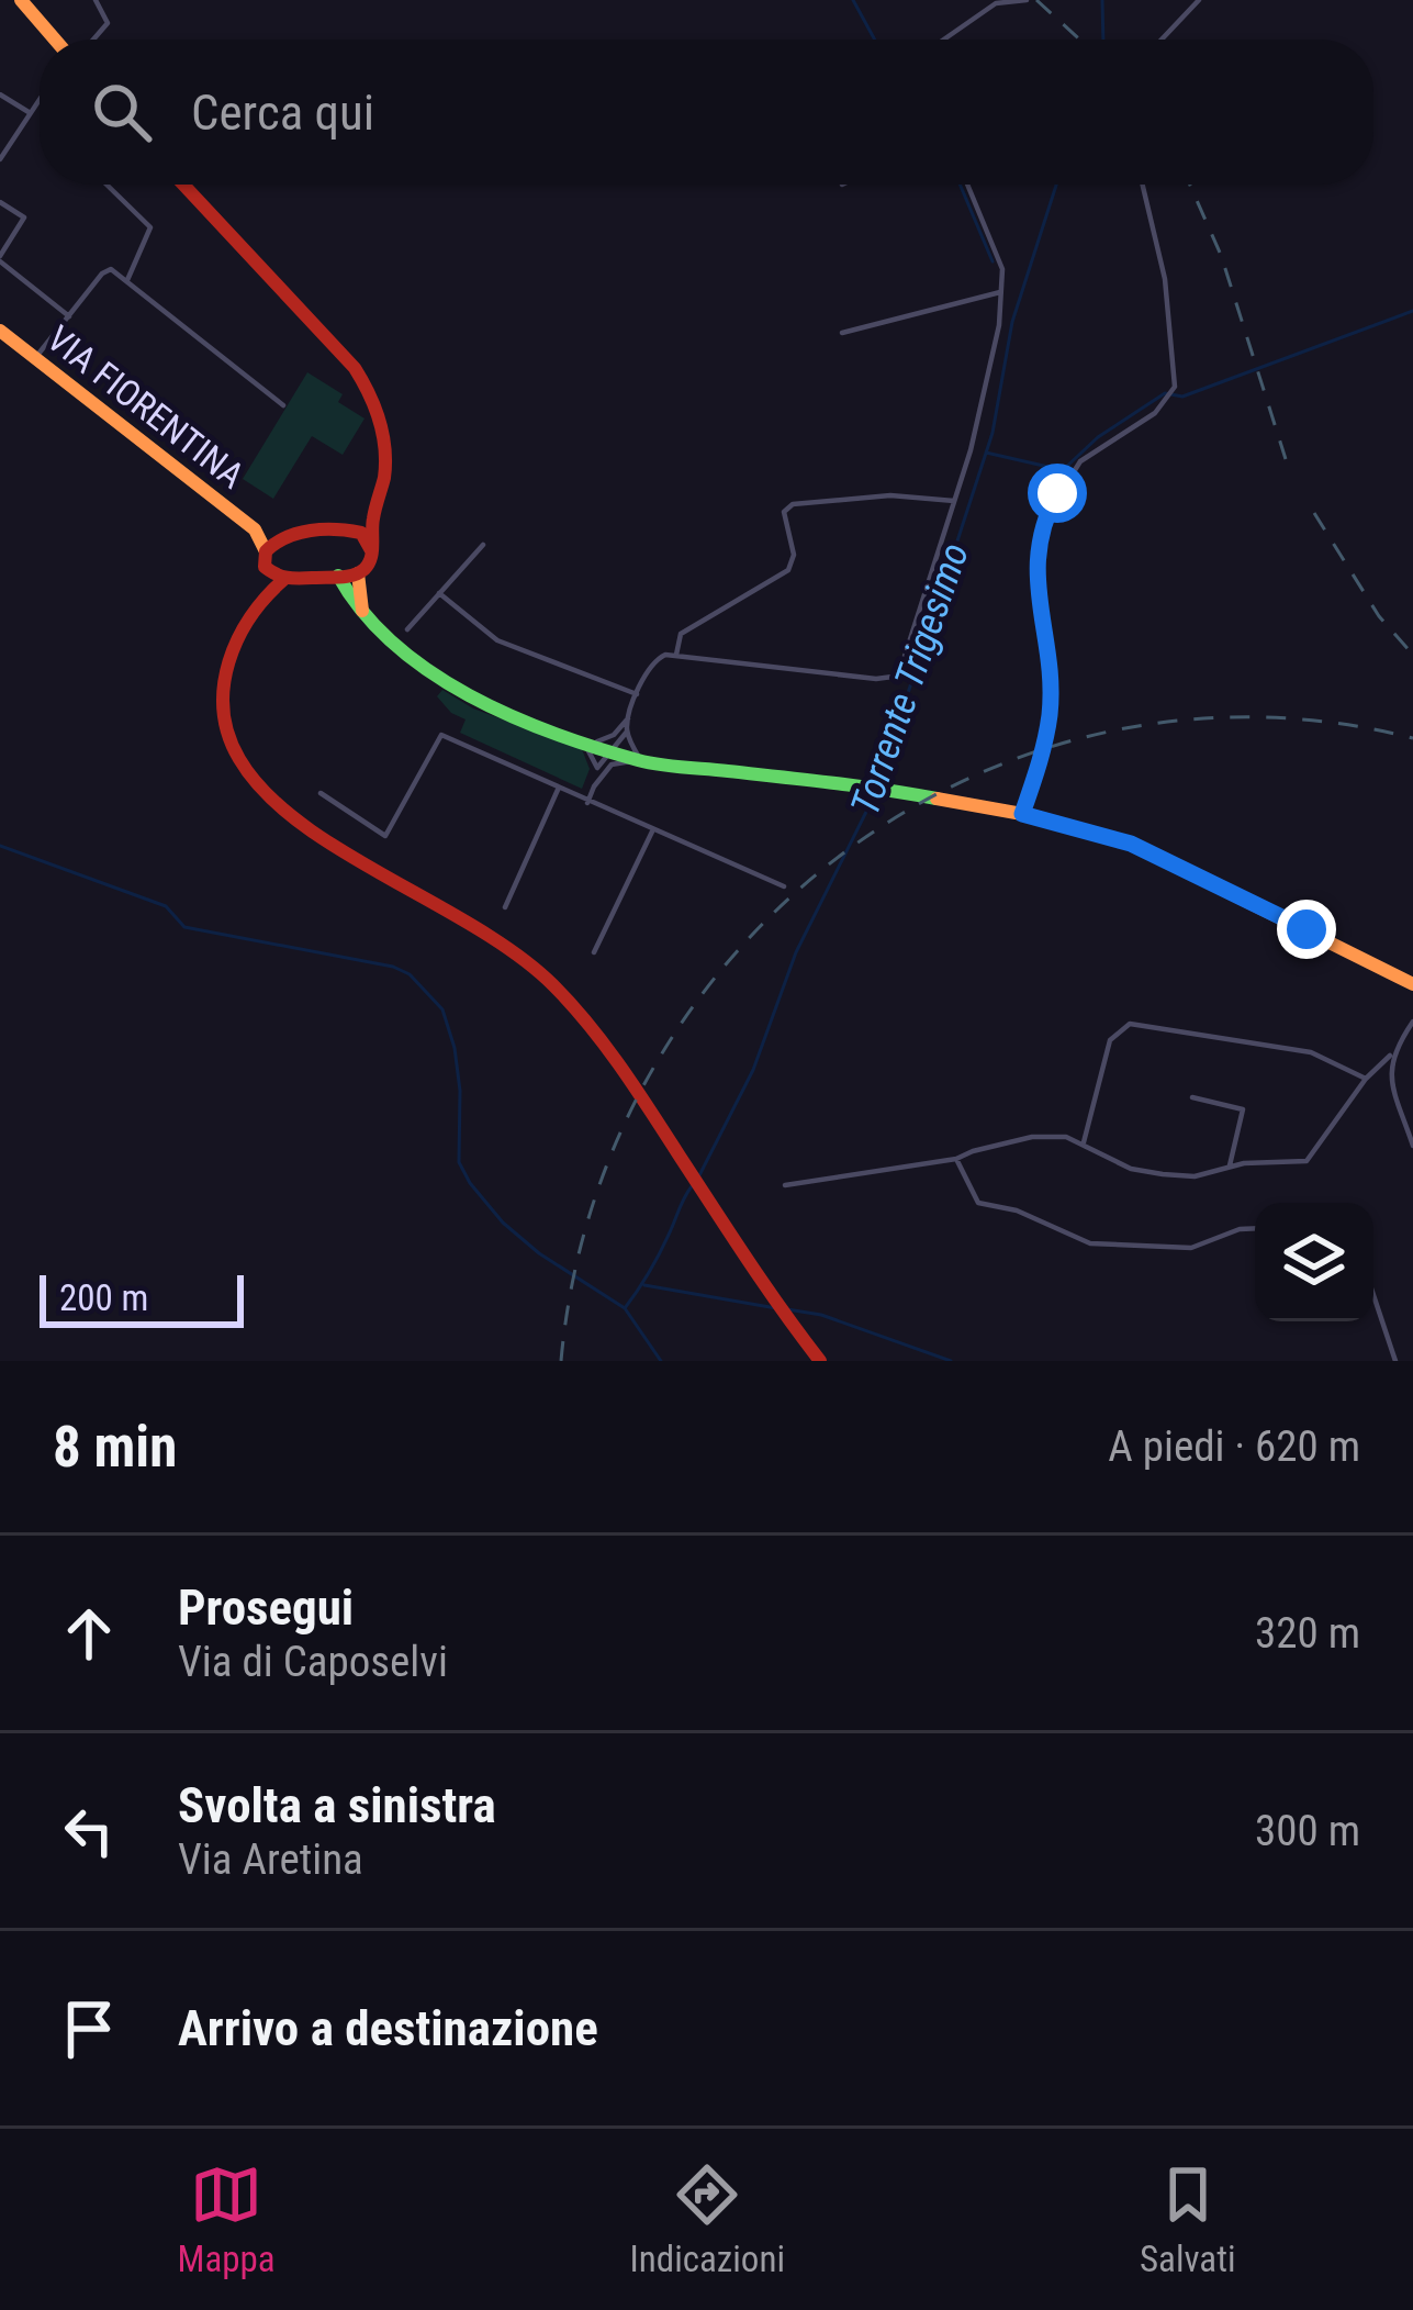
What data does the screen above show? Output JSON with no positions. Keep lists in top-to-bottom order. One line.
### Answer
{"streets":{"main road":["VIA FIORENTINA"]},"water":["Torrente Trigesimo"],"scale_bar":"200 m","page":{"search":"Cerca qui","scale":"200 m","heading":["8 min","A piedi · 620 m"],"list":[["Prosegui","Via di Caposelvi","320 m"],["Svolta a sinistra","Via Aretina","300 m"],"Arrivo a destinazione"],"nav":["Mappa","Indicazioni","Salvati"]}}
